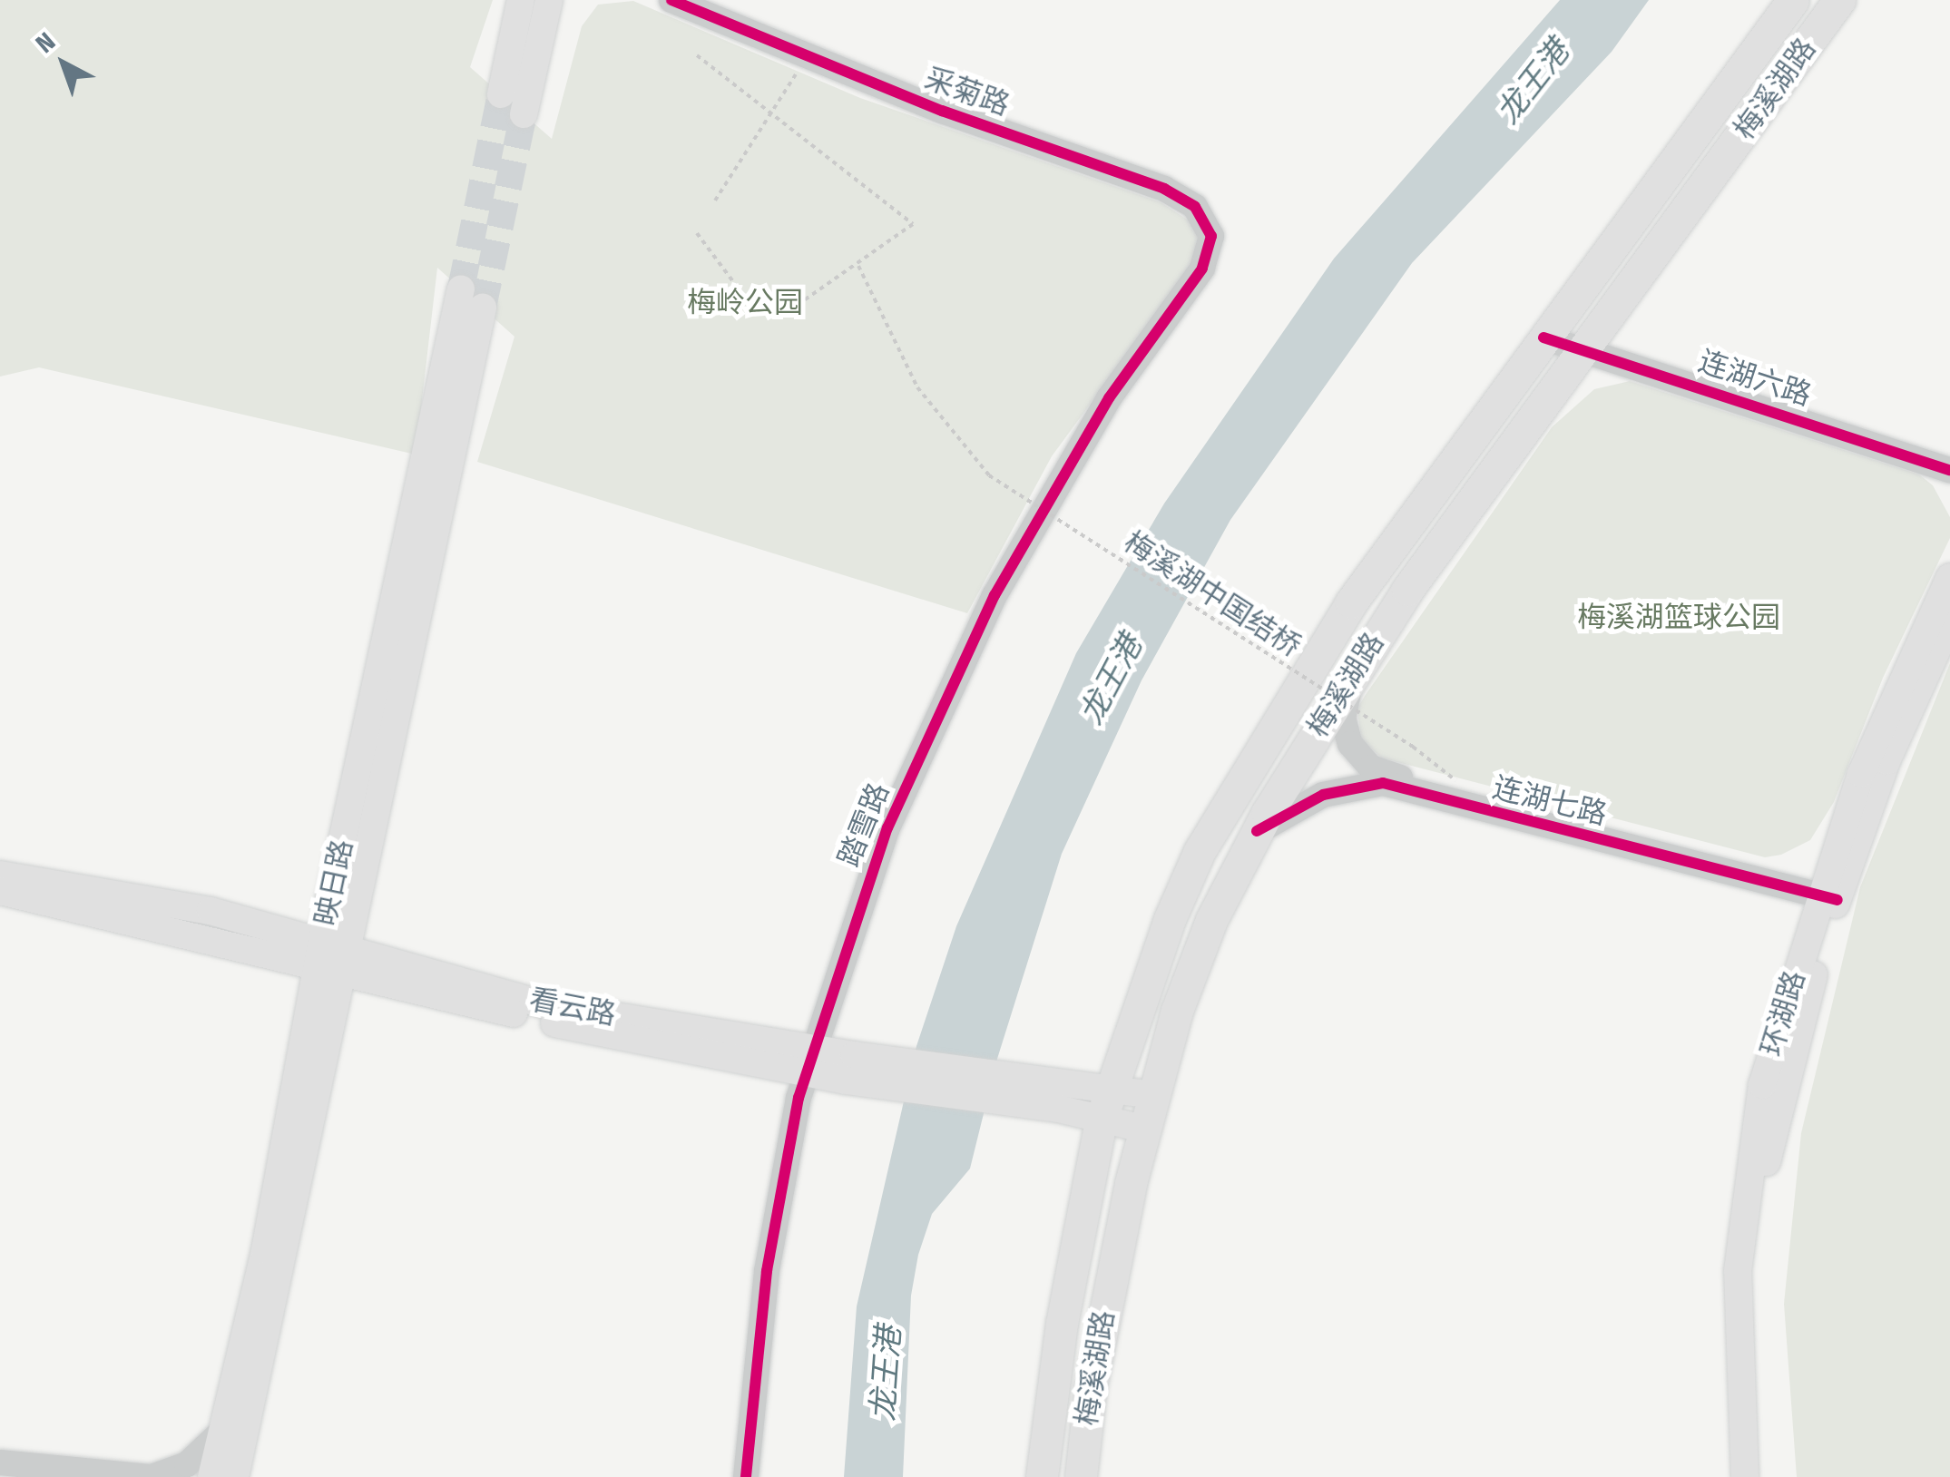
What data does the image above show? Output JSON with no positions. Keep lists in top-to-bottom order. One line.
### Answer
{"streets":{"main road":["梅溪湖路","映日路","看云路","环湖路"],"street":["采菊路","连湖六路","连湖七路","踏雪路"],"path":["梅溪湖中国结桥"]},"crossings":[["梅溪湖路","连湖六路"],["梅溪湖路","连湖七路"],["采菊路","踏雪路"],["梅溪湖中国结桥","连湖七路"],["连湖七路","环湖路"],["踏雪路","看云路"],["映日路","看云路"]],"water":["龙王港"],"parks":["梅岭公园","梅溪湖篮球公园"],"north":"top left"}
